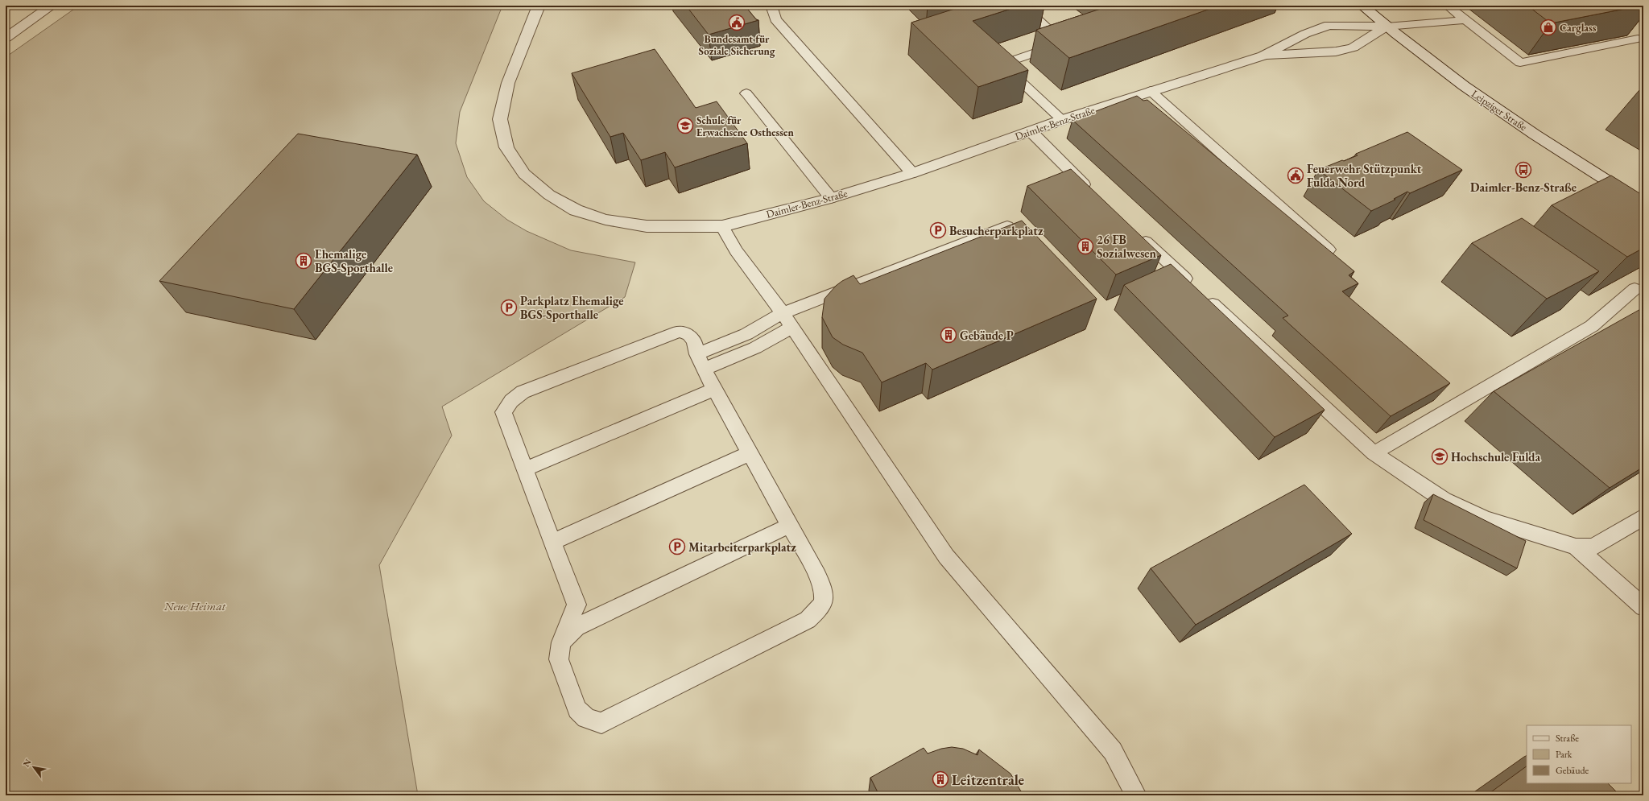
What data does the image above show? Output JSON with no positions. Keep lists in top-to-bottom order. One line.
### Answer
{"streets":{"street":["Leipziger Straße","Daimler-Benz-Straße"]},"crossings":[["Leipziger Straße","Daimler-Benz-Straße"]],"parks":["Neue Heimat"],"places":{"public building":["Bundesamt für Soziale Sicherung","Feuerwehr Stützpunkt Fulda Nord"],"shop":["Carglass"],"school or university":["Schule für Erwachsene Osthessen","Hochschule Fulda"],"bus stop":["Daimler-Benz-Straße"],"parking":["Besucherparkplatz","Parkplatz Ehemalige BGS-Sporthalle","Mitarbeiterparkplatz"],"building":["26 FB Sozialwesen","Ehemalige BGS-Sporthalle","Gebäude P","Leitzentrale"]},"legend":["Straße","Park","Gebäude"],"north":"top left"}
